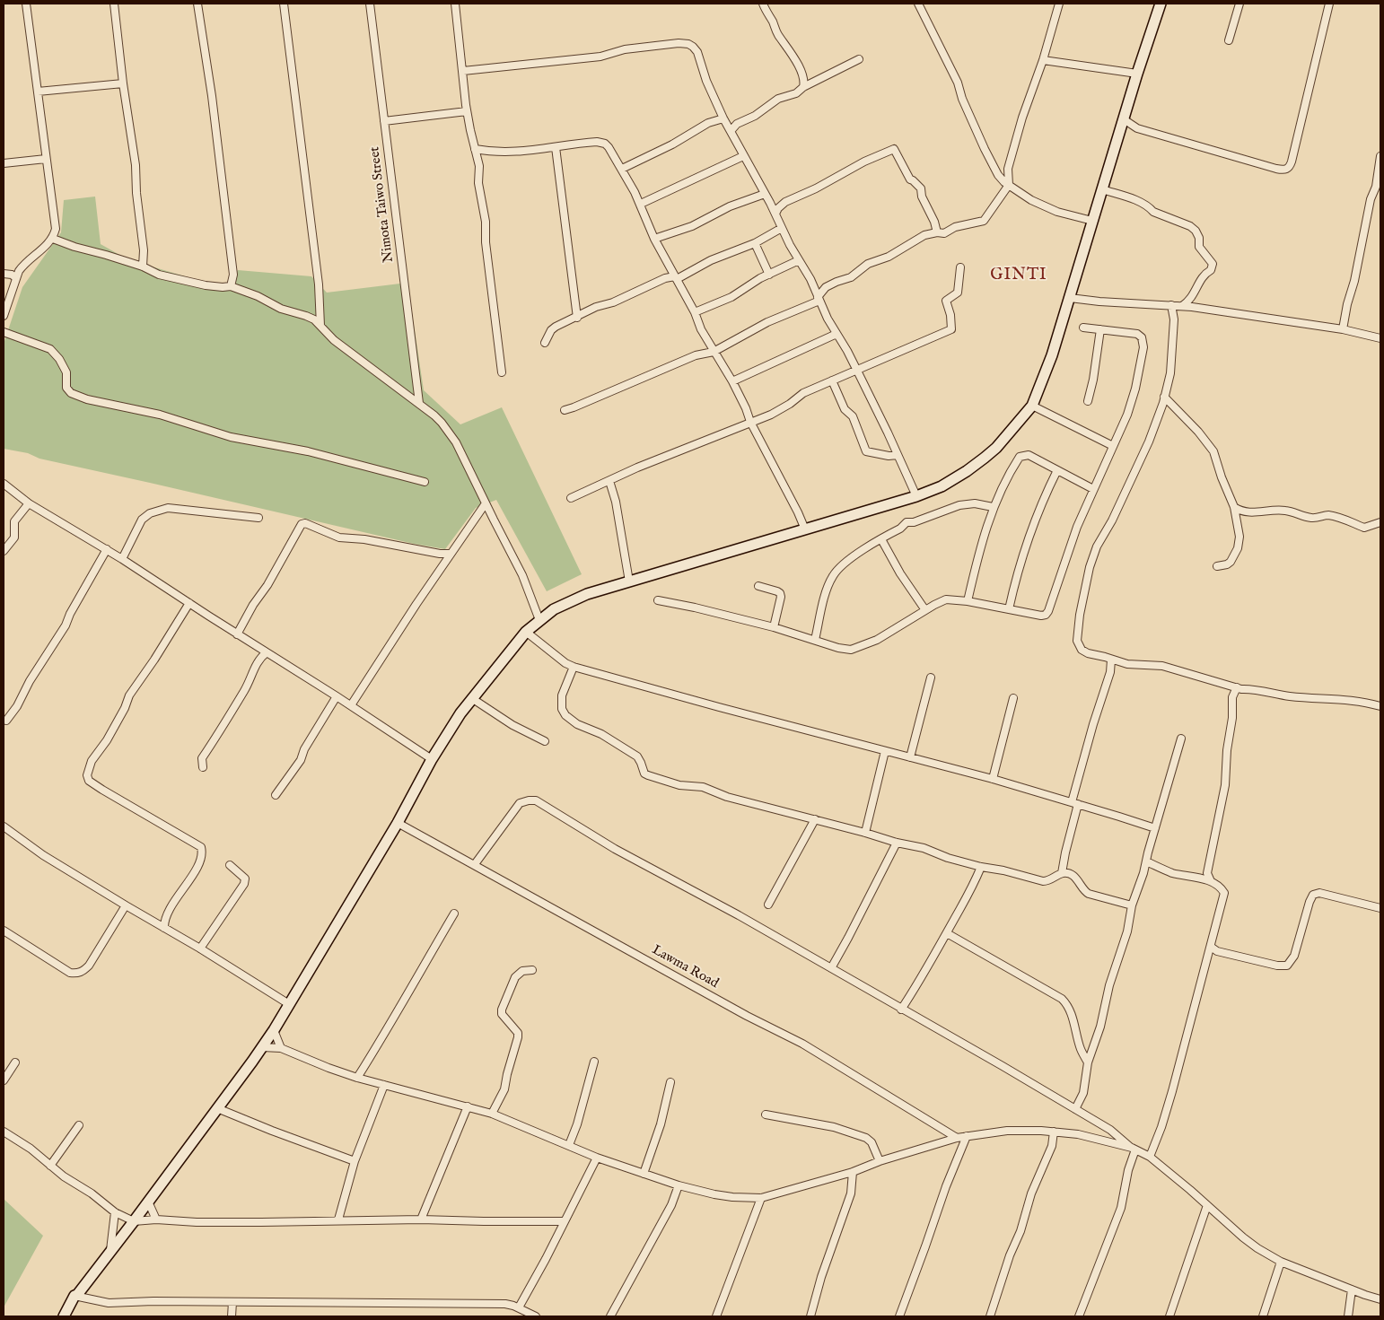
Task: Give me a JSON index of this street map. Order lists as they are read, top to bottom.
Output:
{
  "streets": {
    "street": ["Nimota Taiwo Street", "Lawma Road"]
  },
  "districts": ["GINTI"]
}
